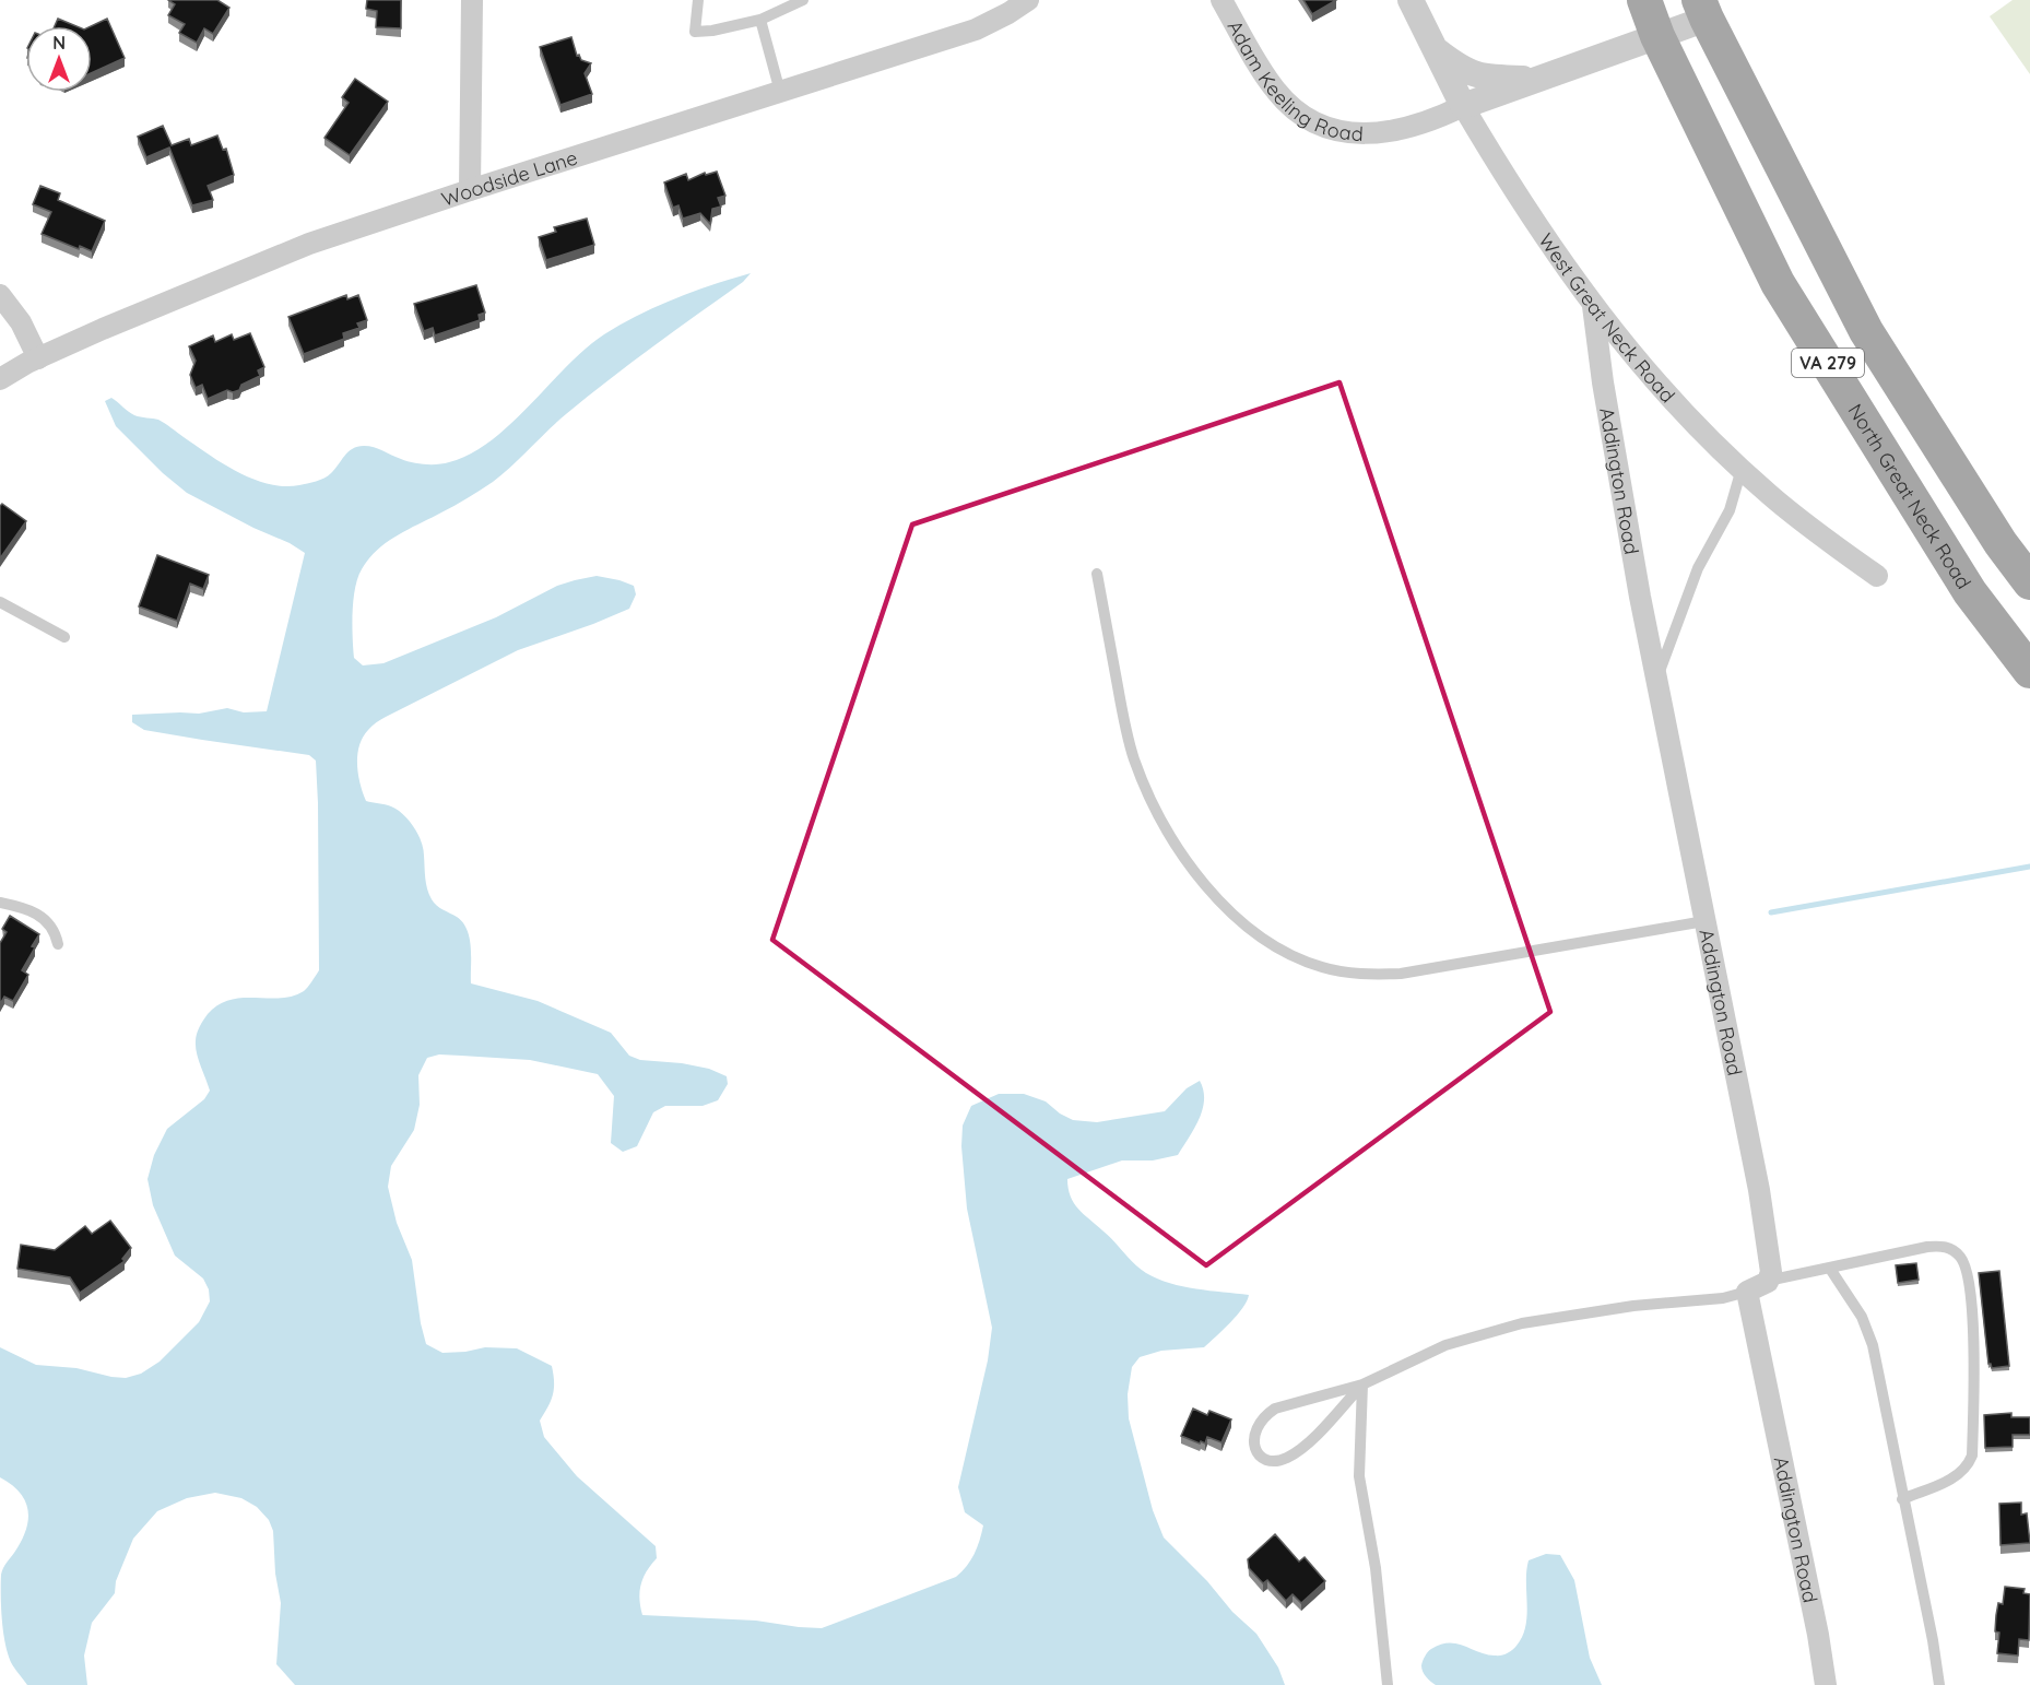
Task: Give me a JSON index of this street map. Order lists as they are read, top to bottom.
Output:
{
  "streets": {
    "main road": ["VA 279", "North Great Neck Road"],
    "street": [
      "Adam Keeling Road",
      "Woodside Lane",
      "West Great Neck Road",
      "Addington Road"
    ]
  },
  "crossings": [
    ["Adam Keeling Road", "West Great Neck Road"],
    ["West Great Neck Road", "Addington Road"]
  ],
  "north": "top"
}
